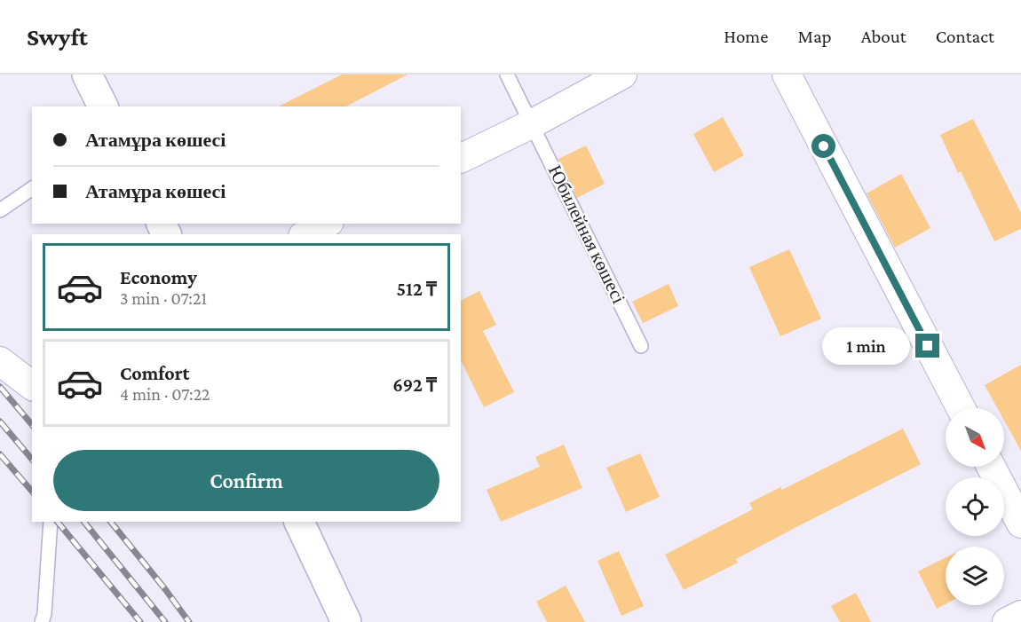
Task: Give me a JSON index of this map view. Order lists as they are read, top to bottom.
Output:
{
  "streets": {
    "lane": ["Юбилейная көшесі"]
  },
  "north": "bottom right",
  "page": {
    "header": "Swyft",
    "nav": [
      "Home",
      "Map",
      "About",
      "Contact"
    ],
    "banner": ["Атамұра көшесі", "Атамұра көшесі"],
    "list": [
      {
        "name": "Economy",
        "note": "3 min · 07:21",
        "value": "512 ₸"
      },
      {
        "name": "Comfort",
        "note": "4 min · 07:22",
        "value": "692 ₸"
      }
    ],
    "bubble": "1 min",
    "buttons": "Confirm"
  }
}
